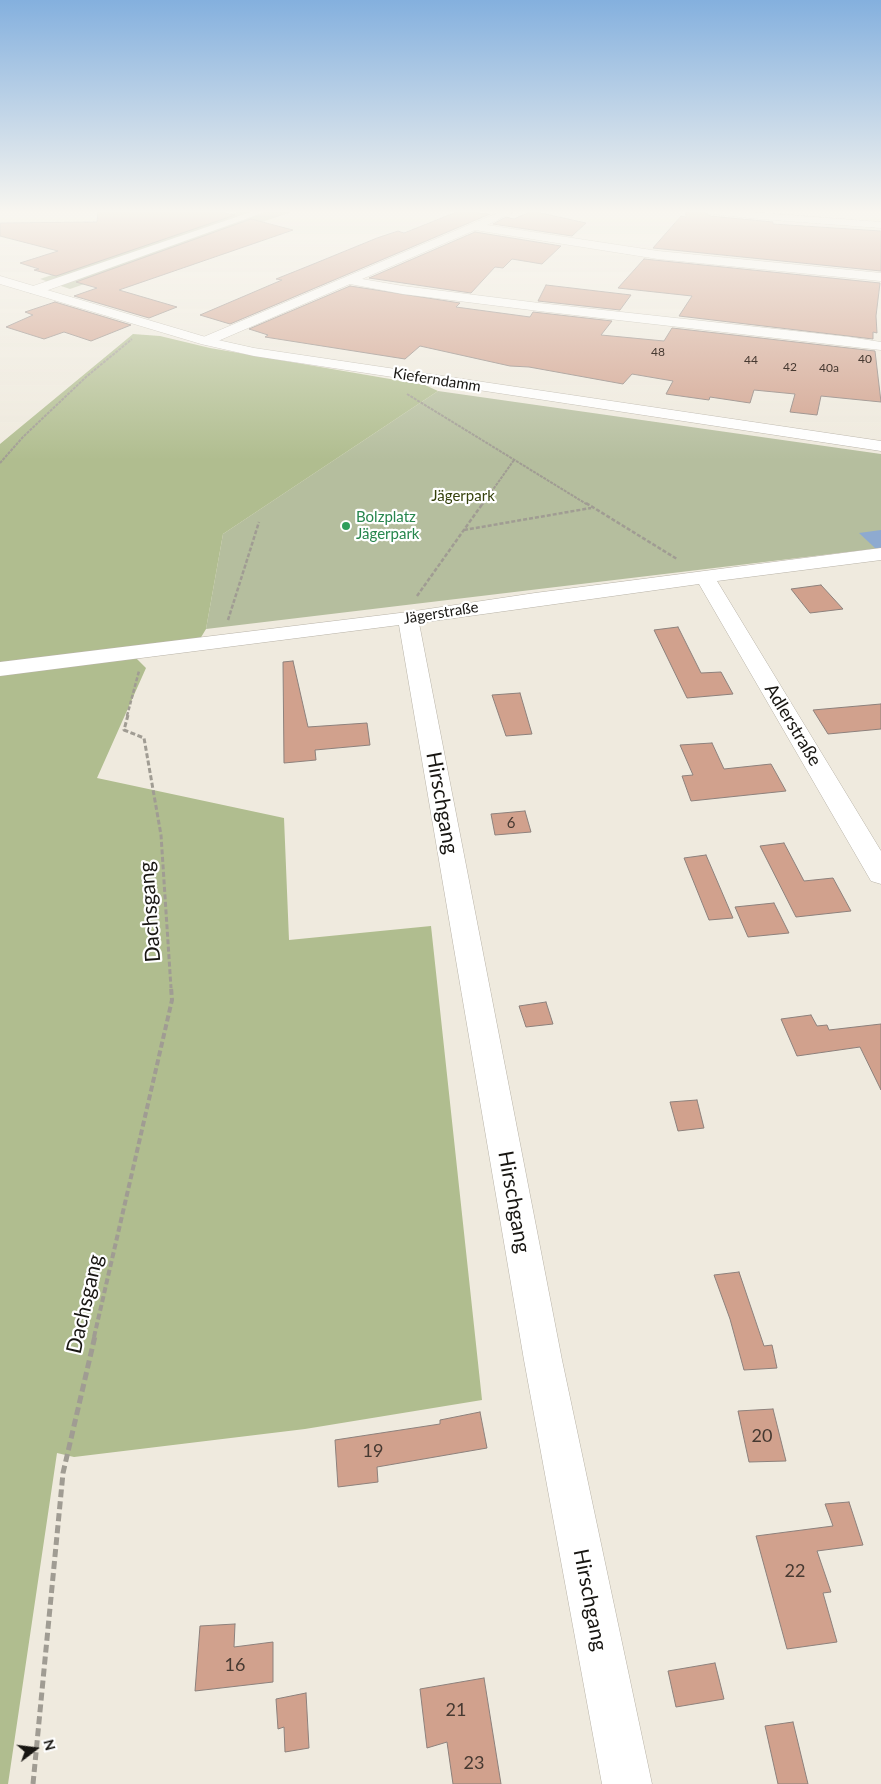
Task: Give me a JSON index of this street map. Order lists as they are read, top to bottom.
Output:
{
  "streets": {
    "street": [
      "Kieferndamm",
      "Jägerstraße",
      "Adlerstraße",
      "Hirschgang"
    ],
    "path": ["Dachsgang"]
  },
  "crossings": [
    ["Jägerstraße", "Adlerstraße"],
    ["Jägerstraße", "Hirschgang"],
    ["Jägerstraße", "Dachsgang"]
  ],
  "parks": ["Jägerpark"],
  "places": ["Bolzplatz Jägerpark"],
  "house_numbers": [
    "48",
    "40",
    "44",
    "42",
    "40a",
    "6",
    "20",
    "19",
    "22",
    "16",
    "21",
    "23"
  ],
  "north": "right"
}
